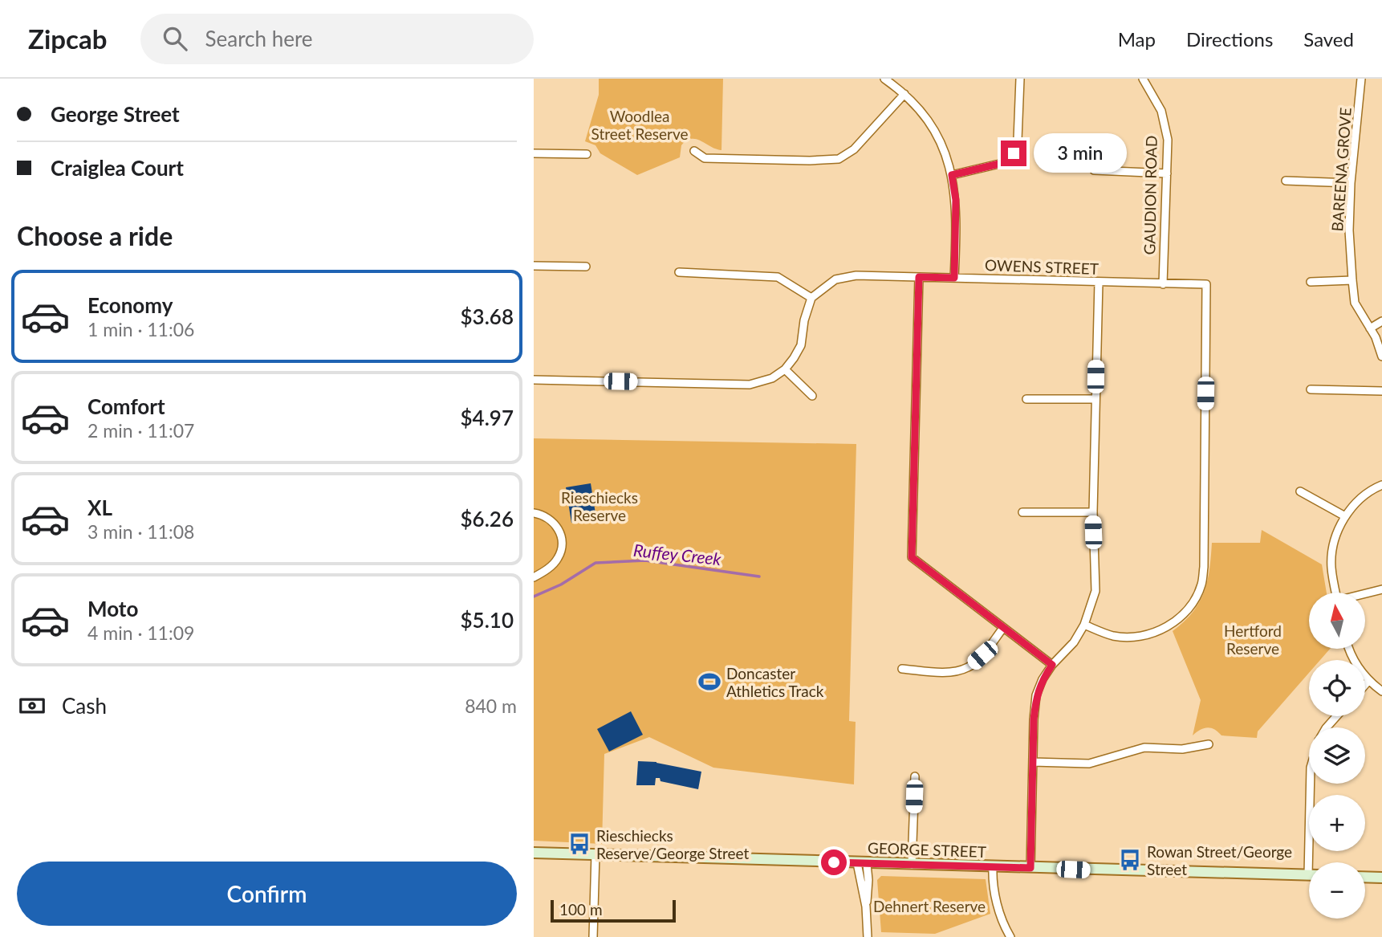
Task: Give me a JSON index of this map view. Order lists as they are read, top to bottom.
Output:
{
  "streets": {
    "main road": ["GEORGE STREET"],
    "street": ["BAREENA GROVE", "GAUDION ROAD", "OWENS STREET"]
  },
  "crossings": [
    ["GAUDION ROAD", "OWENS STREET"]
  ],
  "water": ["Ruffey Creek"],
  "parks": [
    "Woodlea Street Reserve",
    "Rieschiecks Reserve",
    "Hertford Reserve",
    "Dehnert Reserve"
  ],
  "places": {
    "sports": ["Doncaster Athletics Track"],
    "bus stop": ["Rieschiecks Reserve/George Street", "Rowan Street/George Street"]
  },
  "scale_bar": "100 m",
  "north": "top",
  "page": {
    "header": "Zipcab",
    "search": "Search here",
    "nav": ["Map", "Directions", "Saved"],
    "banner": ["George Street", "Craiglea Court"],
    "bubble": "3 min",
    "heading": "Choose a ride",
    "list": [
      {
        "name": "Economy",
        "note": "1 min · 11:06",
        "value": "$3.68"
      },
      {
        "name": "Comfort",
        "note": "2 min · 11:07",
        "value": "$4.97"
      },
      {
        "name": "XL",
        "note": "3 min · 11:08",
        "value": "$6.26"
      },
      {
        "name": "Moto",
        "note": "4 min · 11:09",
        "value": "$5.10"
      }
    ],
    "map_buttons": ["+", "−"],
    "pay": ["Cash", "840 m"],
    "buttons": "Confirm",
    "scale": "100 m"
  }
}
